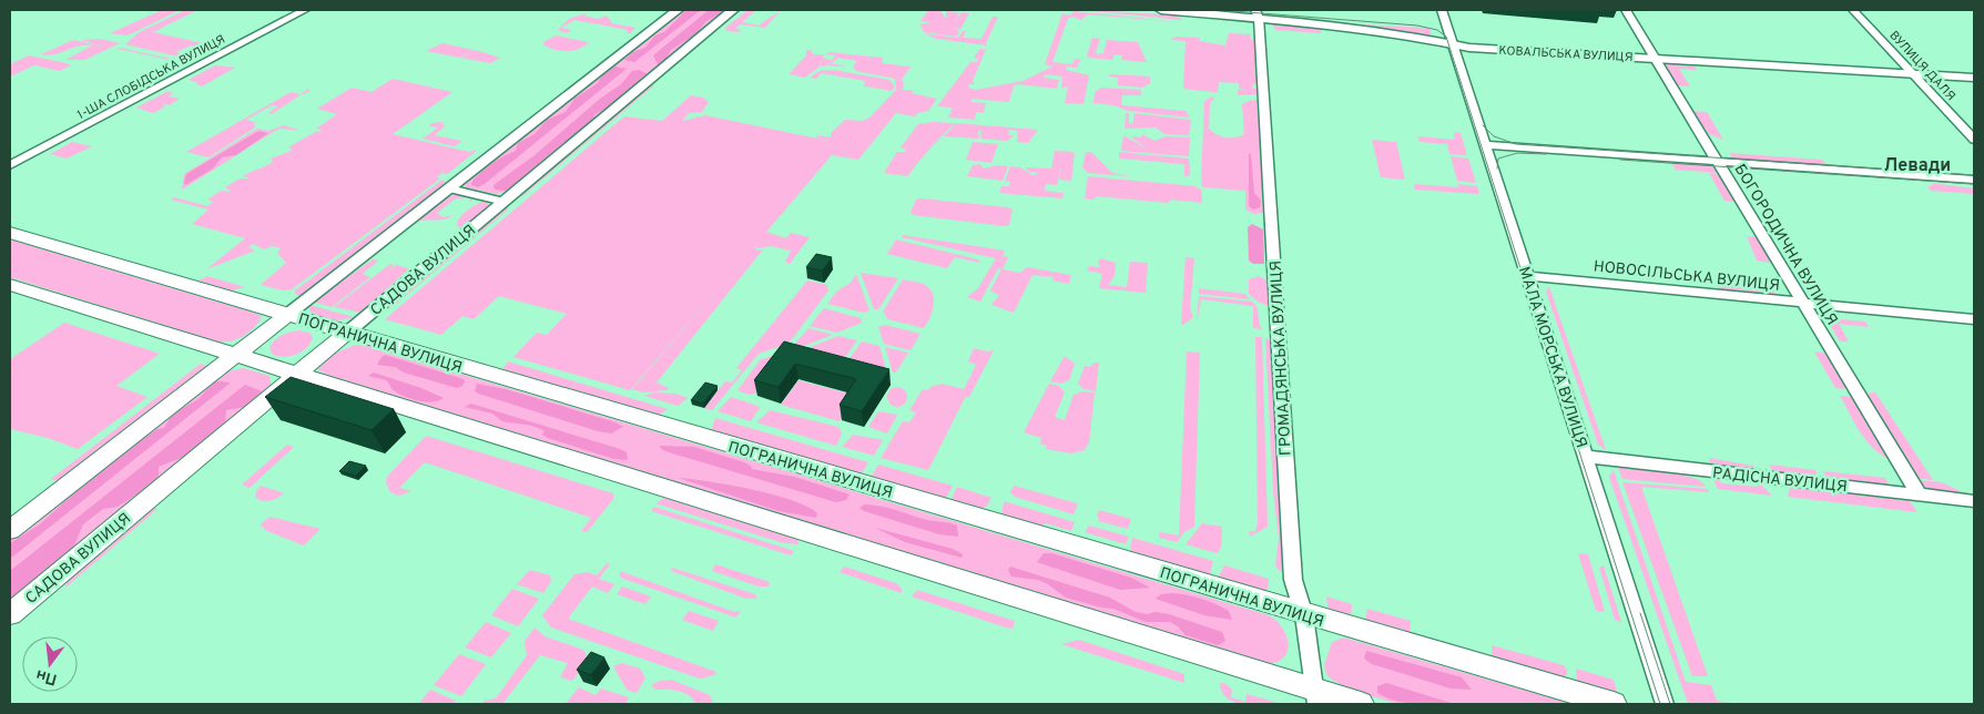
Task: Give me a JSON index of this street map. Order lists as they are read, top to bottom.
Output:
{
  "streets": {
    "main road": ["САДОВА ВУЛИЦЯ", "ПОГРАНИЧНА ВУЛИЦЯ"],
    "street": [
      "КОВАЛЬСЬКА ВУЛИЦЯ",
      "ВУЛИЦЯ ДАЛЯ",
      "1-ША СЛОБІДСЬКА ВУЛИЦЯ",
      "БОГОРОДИЧНА ВУЛИЦЯ",
      "НОВОСІЛЬСЬКА ВУЛИЦЯ",
      "МАЛА МОРСЬКА ВУЛИЦЯ",
      "ГРОМАДЯНСЬКА ВУЛИЦЯ",
      "РАДІСНА ВУЛИЦЯ"
    ]
  },
  "crossings": [
    ["КОВАЛЬСЬКА ВУЛИЦЯ", "ВУЛИЦЯ ДАЛЯ"],
    ["КОВАЛЬСЬКА ВУЛИЦЯ", "БОГОРОДИЧНА ВУЛИЦЯ"],
    ["КОВАЛЬСЬКА ВУЛИЦЯ", "МАЛА МОРСЬКА ВУЛИЦЯ"],
    ["КОВАЛЬСЬКА ВУЛИЦЯ", "ГРОМАДЯНСЬКА ВУЛИЦЯ"],
    ["БОГОРОДИЧНА ВУЛИЦЯ", "НОВОСІЛЬСЬКА ВУЛИЦЯ"],
    ["БОГОРОДИЧНА ВУЛИЦЯ", "РАДІСНА ВУЛИЦЯ"],
    ["САДОВА ВУЛИЦЯ", "ПОГРАНИЧНА ВУЛИЦЯ"],
    ["НОВОСІЛЬСЬКА ВУЛИЦЯ", "МАЛА МОРСЬКА ВУЛИЦЯ"],
    ["ПОГРАНИЧНА ВУЛИЦЯ", "ГРОМАДЯНСЬКА ВУЛИЦЯ"],
    ["МАЛА МОРСЬКА ВУЛИЦЯ", "РАДІСНА ВУЛИЦЯ"]
  ],
  "districts": ["Левади"],
  "north": "bottom"
}
